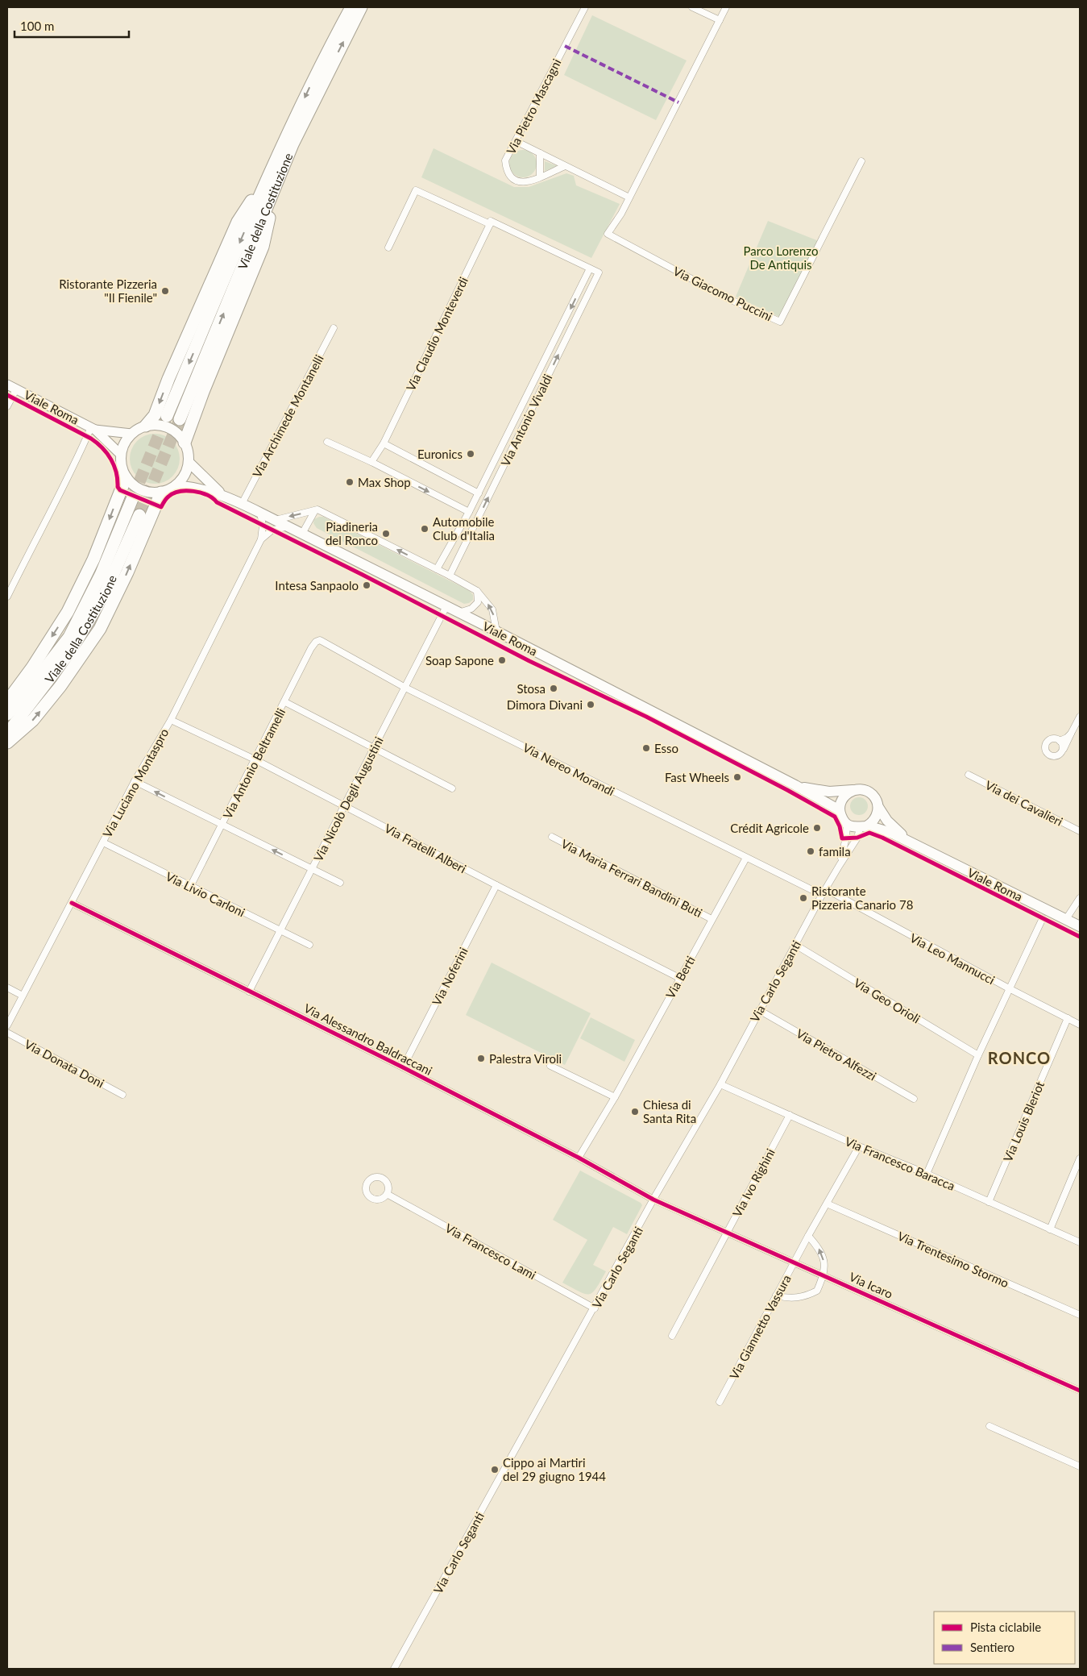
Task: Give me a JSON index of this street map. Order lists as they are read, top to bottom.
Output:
{
  "streets": {
    "highway": ["Viale della Costituzione"],
    "main road": ["Viale Roma"],
    "street": [
      "Via Pietro Mascagni",
      "Via Giacomo Puccini",
      "Via Claudio Monteverdi",
      "Via Archimede Montanelli",
      "Via Antonio Vivaldi",
      "Via Antonio Beltramelli",
      "Via Nereo Morandi",
      "Via Luciano Montaspro",
      "Via Nicolò Degli Augustini",
      "Via dei Cavalieri",
      "Via Fratelli Alberi",
      "Via Maria Ferrari Bandini Buti",
      "Via Livio Carloni",
      "Via Leo Mannucci",
      "Via Noferini",
      "Via Berti",
      "Via Carlo Seganti",
      "Via Geo Orioli",
      "Via Alessandro Baldraccani",
      "Via Pietro Alfezzi",
      "Via Donata Doni",
      "Via Louis Bleriot",
      "Via Francesco Baracca",
      "Via Ivo Righini",
      "Via Francesco Lami",
      "Via Trentesimo Stormo",
      "Via Icaro",
      "Via Giannetto Vassura"
    ]
  },
  "crossings": [
    ["Viale Roma", "Via Archimede Montanelli"],
    ["Viale Roma", "Via Luciano Montaspro"],
    ["Viale Roma", "Via Nicolò Degli Augustini"],
    ["Viale Roma", "Via Carlo Seganti"],
    ["Via Antonio Beltramelli", "Via Nereo Morandi"],
    ["Via Antonio Beltramelli", "Via Fratelli Alberi"],
    ["Via Antonio Beltramelli", "Via Livio Carloni"],
    ["Via Nereo Morandi", "Via Nicolò Degli Augustini"],
    ["Via Nereo Morandi", "Via Leo Mannucci"],
    ["Via Nereo Morandi", "Via Berti"],
    ["Via Nereo Morandi", "Via Carlo Seganti"],
    ["Via Luciano Montaspro", "Via Fratelli Alberi"],
    ["Via Luciano Montaspro", "Via Livio Carloni"],
    ["Via Luciano Montaspro", "Via Alessandro Baldraccani"],
    ["Via Nicolò Degli Augustini", "Via Fratelli Alberi"],
    ["Via Nicolò Degli Augustini", "Via Livio Carloni"],
    ["Via Nicolò Degli Augustini", "Via Alessandro Baldraccani"],
    ["Via Fratelli Alberi", "Via Noferini"],
    ["Via Fratelli Alberi", "Via Berti"],
    ["Via Maria Ferrari Bandini Buti", "Via Berti"],
    ["Via Leo Mannucci", "Via Carlo Seganti"],
    ["Via Leo Mannucci", "Via Louis Bleriot"],
    ["Via Noferini", "Via Alessandro Baldraccani"],
    ["Via Berti", "Via Alessandro Baldraccani"],
    ["Via Carlo Seganti", "Via Geo Orioli"],
    ["Via Carlo Seganti", "Via Alessandro Baldraccani"],
    ["Via Carlo Seganti", "Via Pietro Alfezzi"],
    ["Via Carlo Seganti", "Via Francesco Baracca"],
    ["Via Carlo Seganti", "Via Francesco Lami"],
    ["Via Carlo Seganti", "Via Icaro"],
    ["Via Alessandro Baldraccani", "Via Icaro"],
    ["Via Louis Bleriot", "Via Francesco Baracca"],
    ["Via Francesco Baracca", "Via Ivo Righini"],
    ["Via Francesco Baracca", "Via Giannetto Vassura"],
    ["Via Ivo Righini", "Via Icaro"],
    ["Via Trentesimo Stormo", "Via Giannetto Vassura"],
    ["Via Icaro", "Via Giannetto Vassura"]
  ],
  "districts": ["RONCO"],
  "parks": ["Parco Lorenzo De Antiquis"],
  "places": [
    "Ristorante Pizzeria \"Il Fienile\"",
    "Euronics",
    "Max Shop",
    "Automobile Club d'Italia",
    "Piadineria del Ronco",
    "Intesa Sanpaolo",
    "Soap Sapone",
    "Stosa",
    "Dimora Divani",
    "Esso",
    "Fast Wheels",
    "Crédit Agricole",
    "famila",
    "Ristorante Pizzeria Canario 78",
    "Palestra Viroli",
    "Chiesa di Santa Rita",
    "Cippo ai Martiri del 29 giugno 1944"
  ],
  "legend": ["Pista ciclabile", "Sentiero"],
  "scale_bar": "100 m"
}
